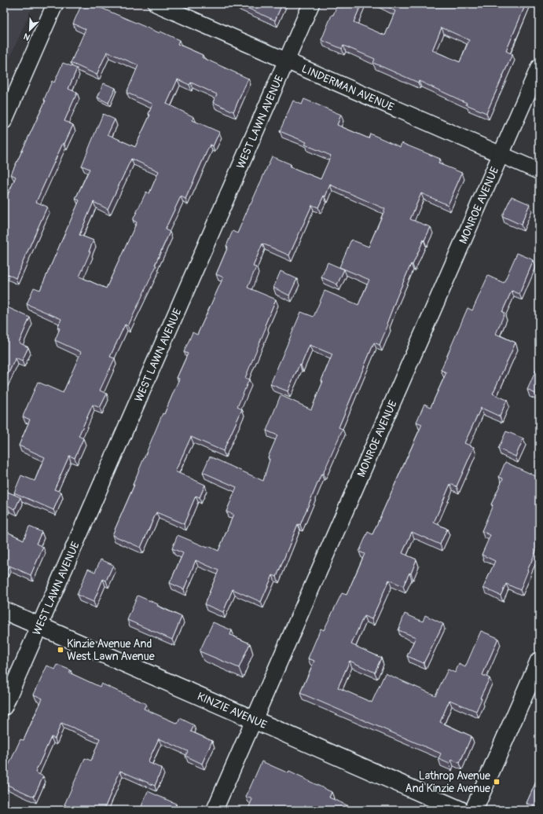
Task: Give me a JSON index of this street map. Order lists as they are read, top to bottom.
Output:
{
  "streets": {
    "street": [
      "LINDERMAN AVENUE",
      "WEST LAWN AVENUE",
      "MONROE AVENUE",
      "KINZIE AVENUE"
    ]
  },
  "crossings": [
    ["LINDERMAN AVENUE", "WEST LAWN AVENUE"],
    ["LINDERMAN AVENUE", "MONROE AVENUE"],
    ["WEST LAWN AVENUE", "KINZIE AVENUE"],
    ["MONROE AVENUE", "KINZIE AVENUE"]
  ],
  "places": {
    "transit": ["Kinzie Avenue And West Lawn Avenue", "Lathrop Avenue And Kinzie Avenue"]
  },
  "north": "bottom left"
}
